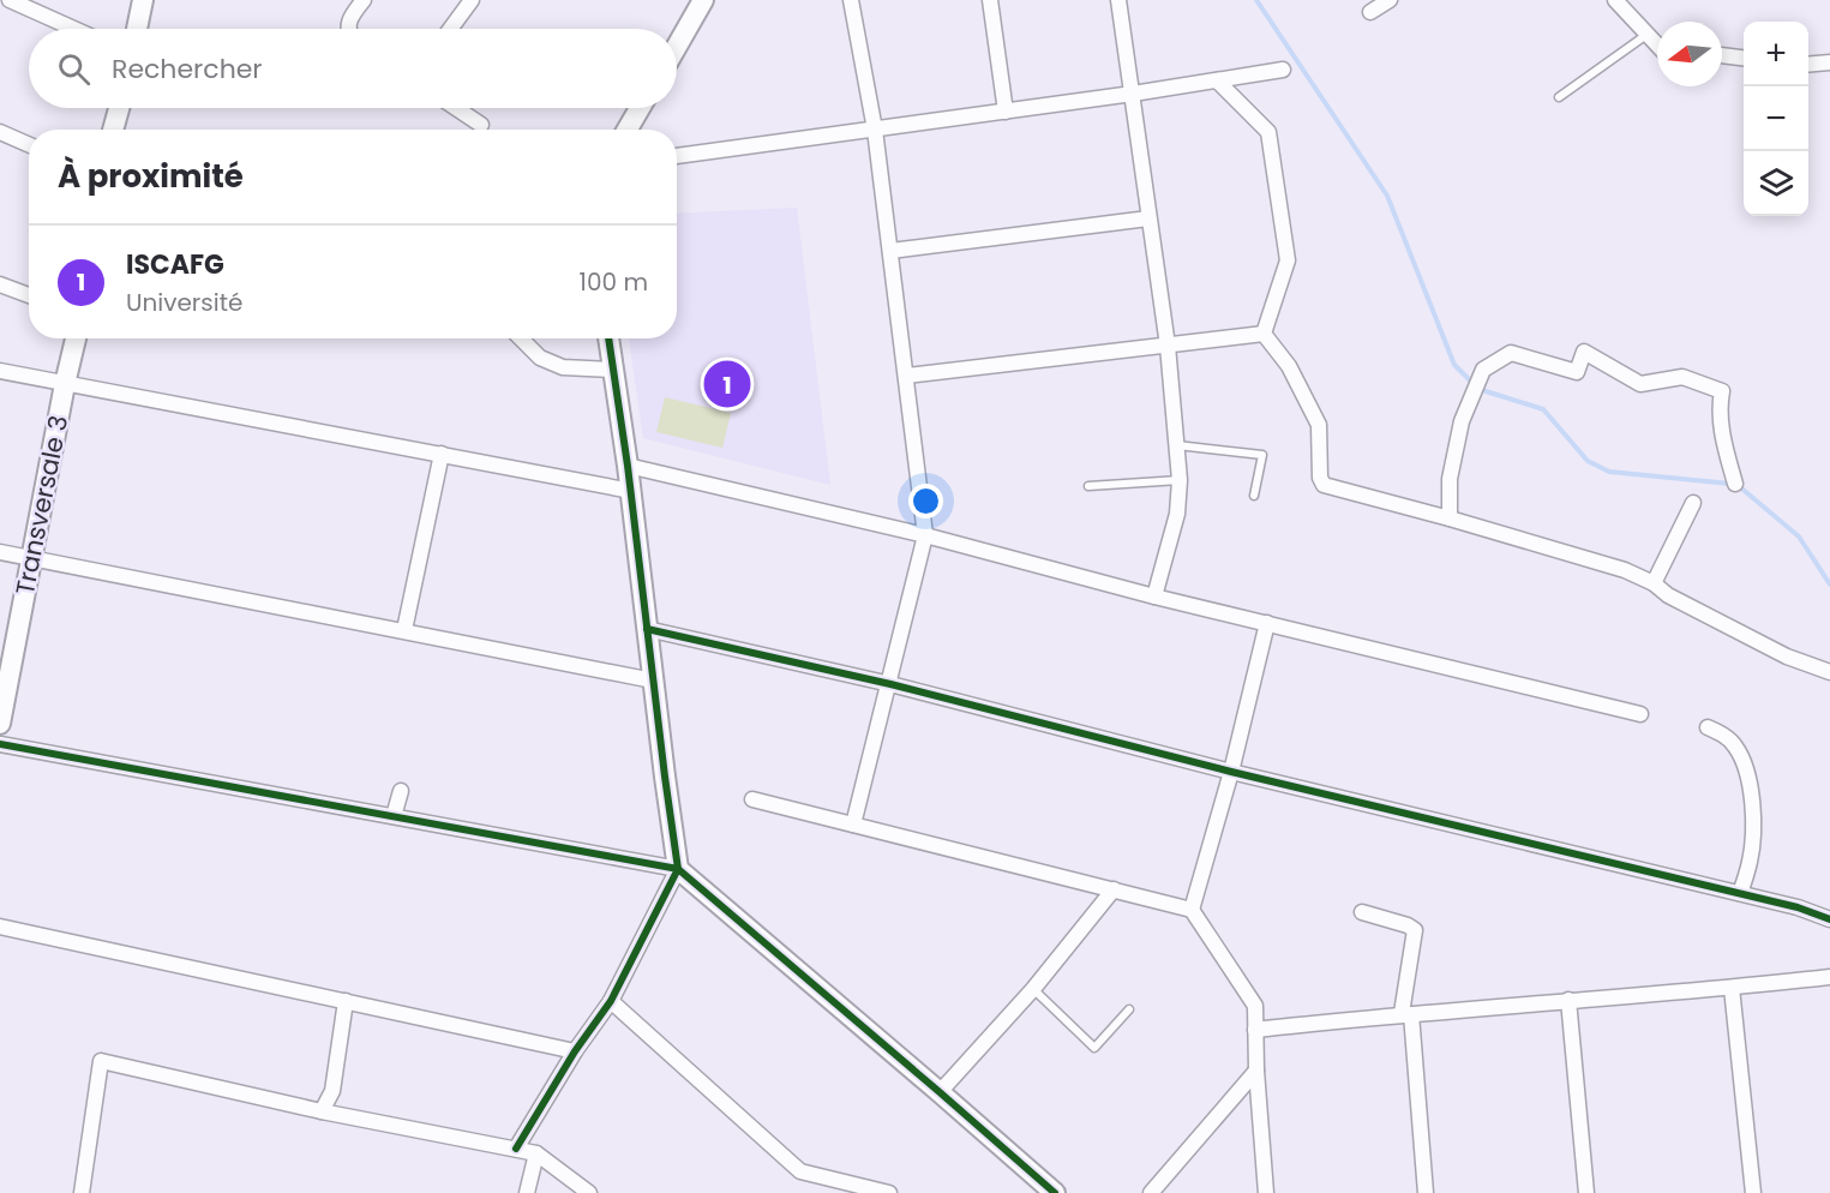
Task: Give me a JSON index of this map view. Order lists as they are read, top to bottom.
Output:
{
  "streets": {
    "street": ["Transversale 3"]
  },
  "north": "left",
  "page": {
    "map_buttons": ["+", "−"],
    "search": "Rechercher",
    "heading": "À proximité",
    "list": [
      {
        "mark": "1",
        "name": "ISCAFG",
        "note": "Université",
        "value": "100 m"
      }
    ],
    "pins": "1"
  }
}
